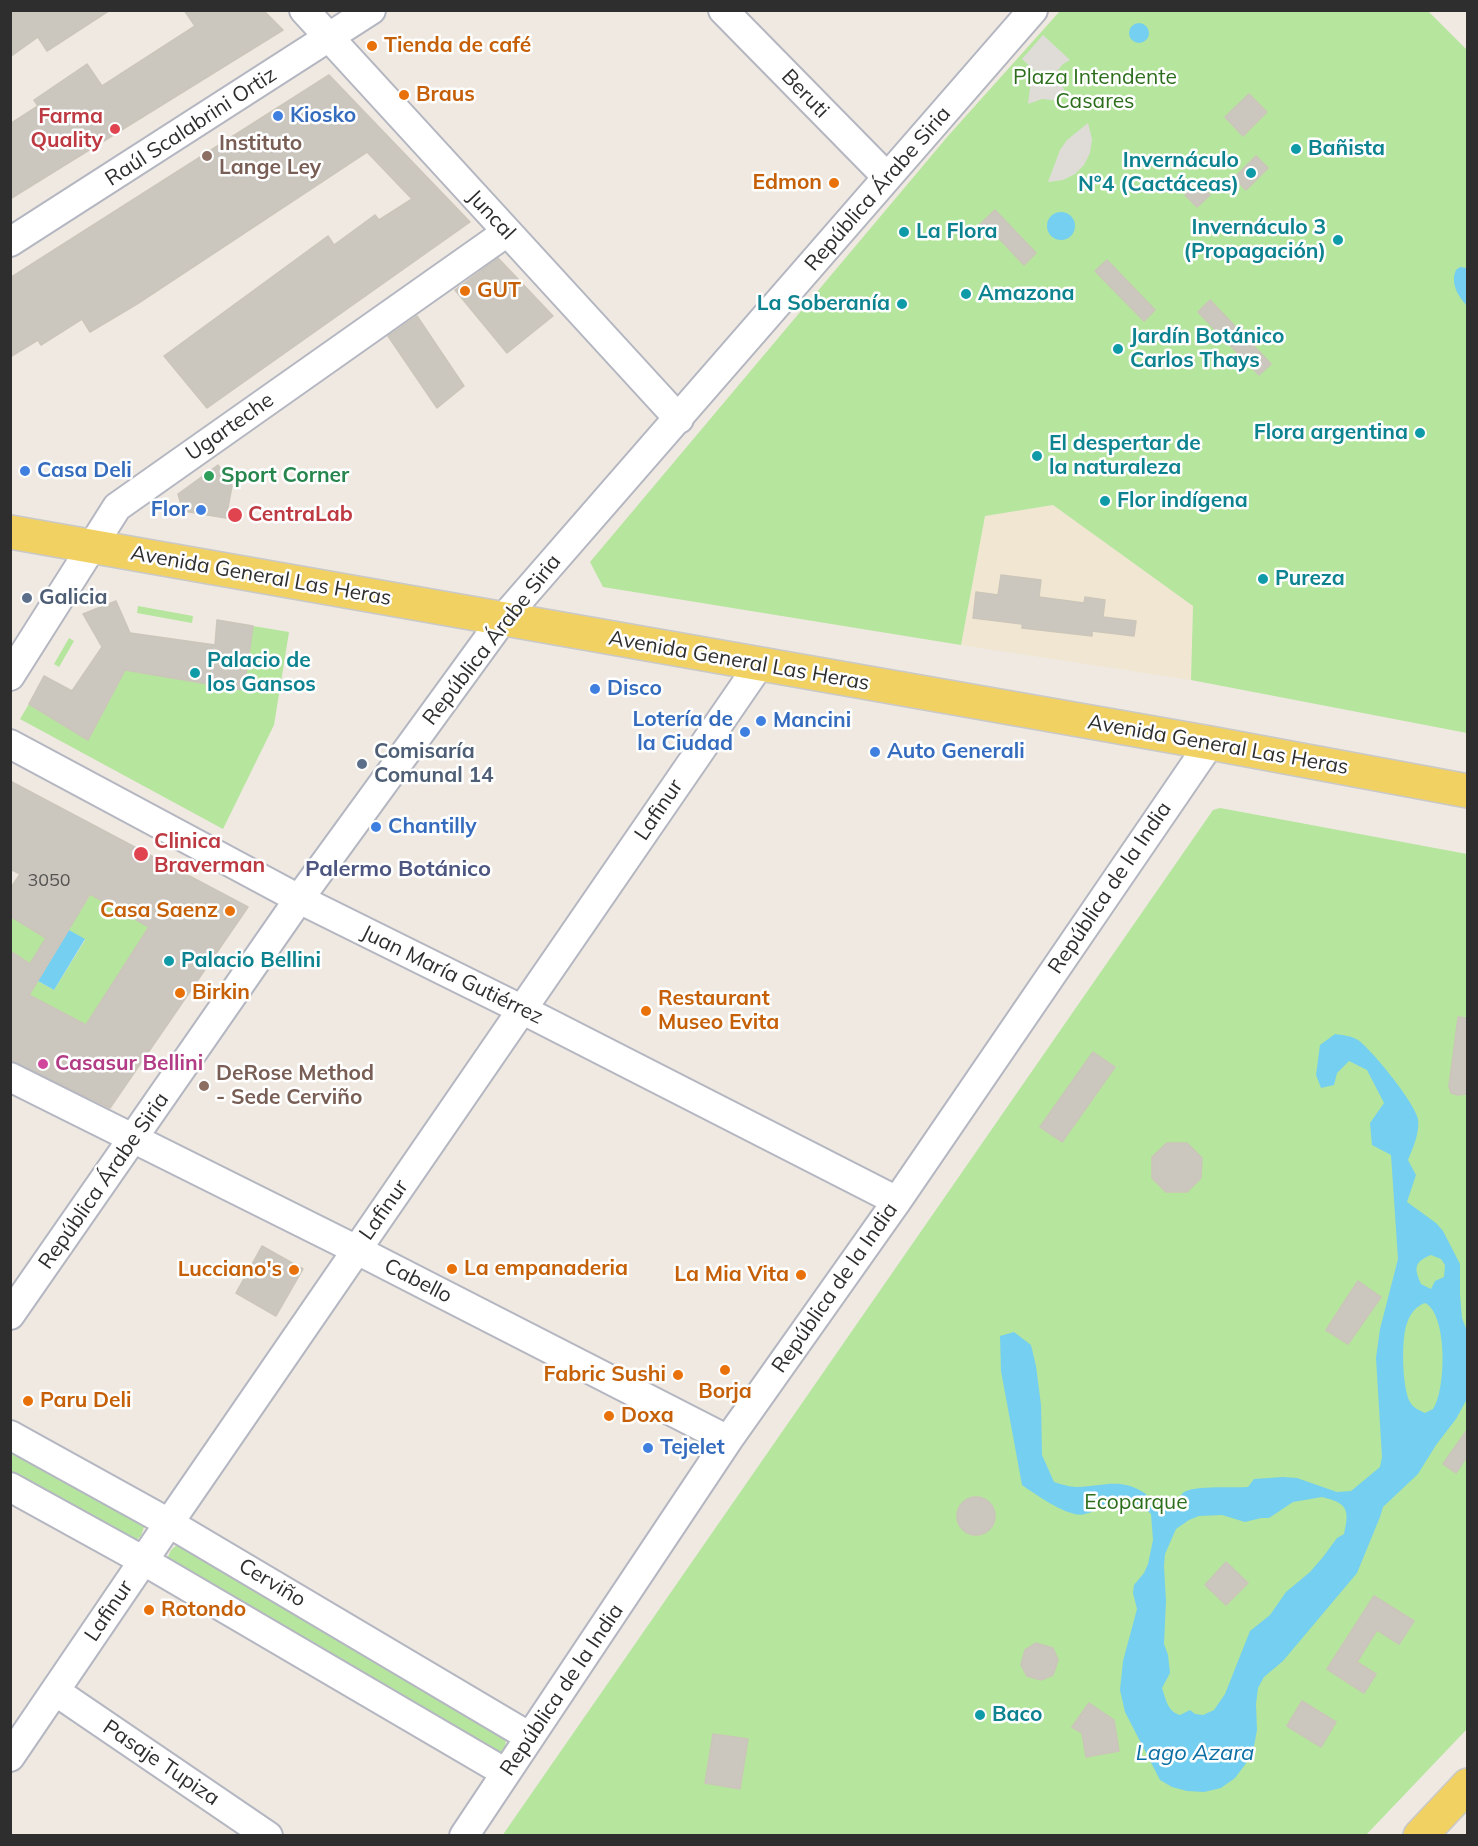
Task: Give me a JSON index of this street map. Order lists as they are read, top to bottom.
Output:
{
  "streets": {
    "main road": ["Avenida General Las Heras"],
    "street": [
      "Beruti",
      "Raúl Scalabrini Ortiz",
      "República Árabe Siria",
      "Juncal",
      "Ugarteche",
      "Lafinur",
      "República de la India",
      "Juan María Gutiérrez",
      "Cabello",
      "Cerviño",
      "Pasaje Tupiza"
    ]
  },
  "crossings": [
    ["Beruti", "República Árabe Siria"],
    ["Raúl Scalabrini Ortiz", "Juncal"],
    ["República Árabe Siria", "Juncal"],
    ["República Árabe Siria", "Avenida General Las Heras"],
    ["República Árabe Siria", "Juan María Gutiérrez"],
    ["República Árabe Siria", "Cabello"],
    ["Juncal", "Ugarteche"],
    ["Ugarteche", "Avenida General Las Heras"],
    ["Avenida General Las Heras", "Lafinur"],
    ["Avenida General Las Heras", "República de la India"],
    ["Lafinur", "Juan María Gutiérrez"],
    ["Lafinur", "Cabello"],
    ["Lafinur", "Cerviño"],
    ["Lafinur", "Pasaje Tupiza"],
    ["República de la India", "Juan María Gutiérrez"],
    ["República de la India", "Cabello"],
    ["República de la India", "Cerviño"]
  ],
  "districts": ["Palermo Botánico"],
  "water": ["Lago Azara"],
  "parks": ["Plaza Intendente Casares", "Ecoparque"],
  "places": [
    "Tienda de café",
    "Braus",
    "Kiosko",
    "Farma Quality",
    "Bañista",
    "Instituto Lange Ley",
    "Invernáculo N°4 (Cactáceas)",
    "Edmon",
    "La Flora",
    "Invernáculo 3 (Propagación)",
    "GUT",
    "Amazona",
    "La Soberanía",
    "Jardín Botánico Carlos Thays",
    "Flora argentina",
    "El despertar de la naturaleza",
    "Casa Deli",
    "Sport Corner",
    "Flor indígena",
    "Flor",
    "CentraLab",
    "Pureza",
    "Galicia",
    "Palacio de los Gansos",
    "Disco",
    "Mancini",
    "Lotería de la Ciudad",
    "Auto Generali",
    "Comisaría Comunal 14",
    "Chantilly",
    "Clinica Braverman",
    "Casa Saenz",
    "Palacio Bellini",
    "Birkin",
    "Restaurant Museo Evita",
    "Casasur Bellini",
    "DeRose Method - Sede Cerviño",
    "La empanaderia",
    "Lucciano's",
    "La Mia Vita",
    "Borja",
    "Fabric Sushi",
    "Paru Deli",
    "Doxa",
    "Tejelet",
    "Rotondo",
    "Baco"
  ],
  "house_numbers": ["3050"]
}
